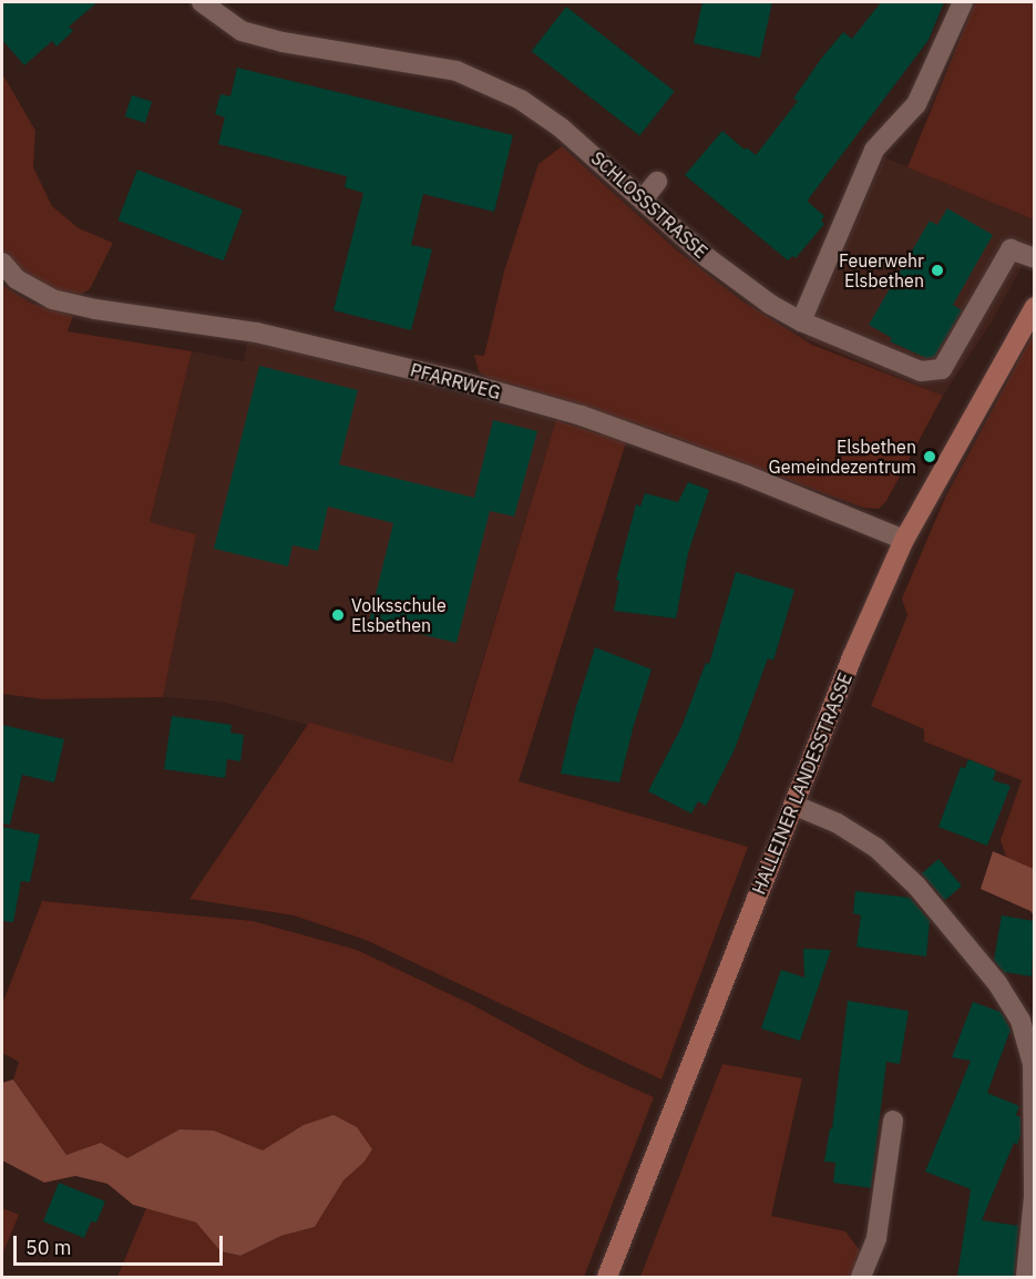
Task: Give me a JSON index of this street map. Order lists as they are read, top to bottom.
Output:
{
  "streets": {
    "main road": ["HALLEINER LANDESSTRASSE"],
    "street": ["SCHLOSSSTRASSE", "PFARRWEG"]
  },
  "crossings": [
    ["PFARRWEG", "HALLEINER LANDESSTRASSE"]
  ],
  "places": ["Feuerwehr Elsbethen", "Elsbethen Gemeindezentrum", "Volksschule Elsbethen"],
  "scale_bar": "50 m"
}
